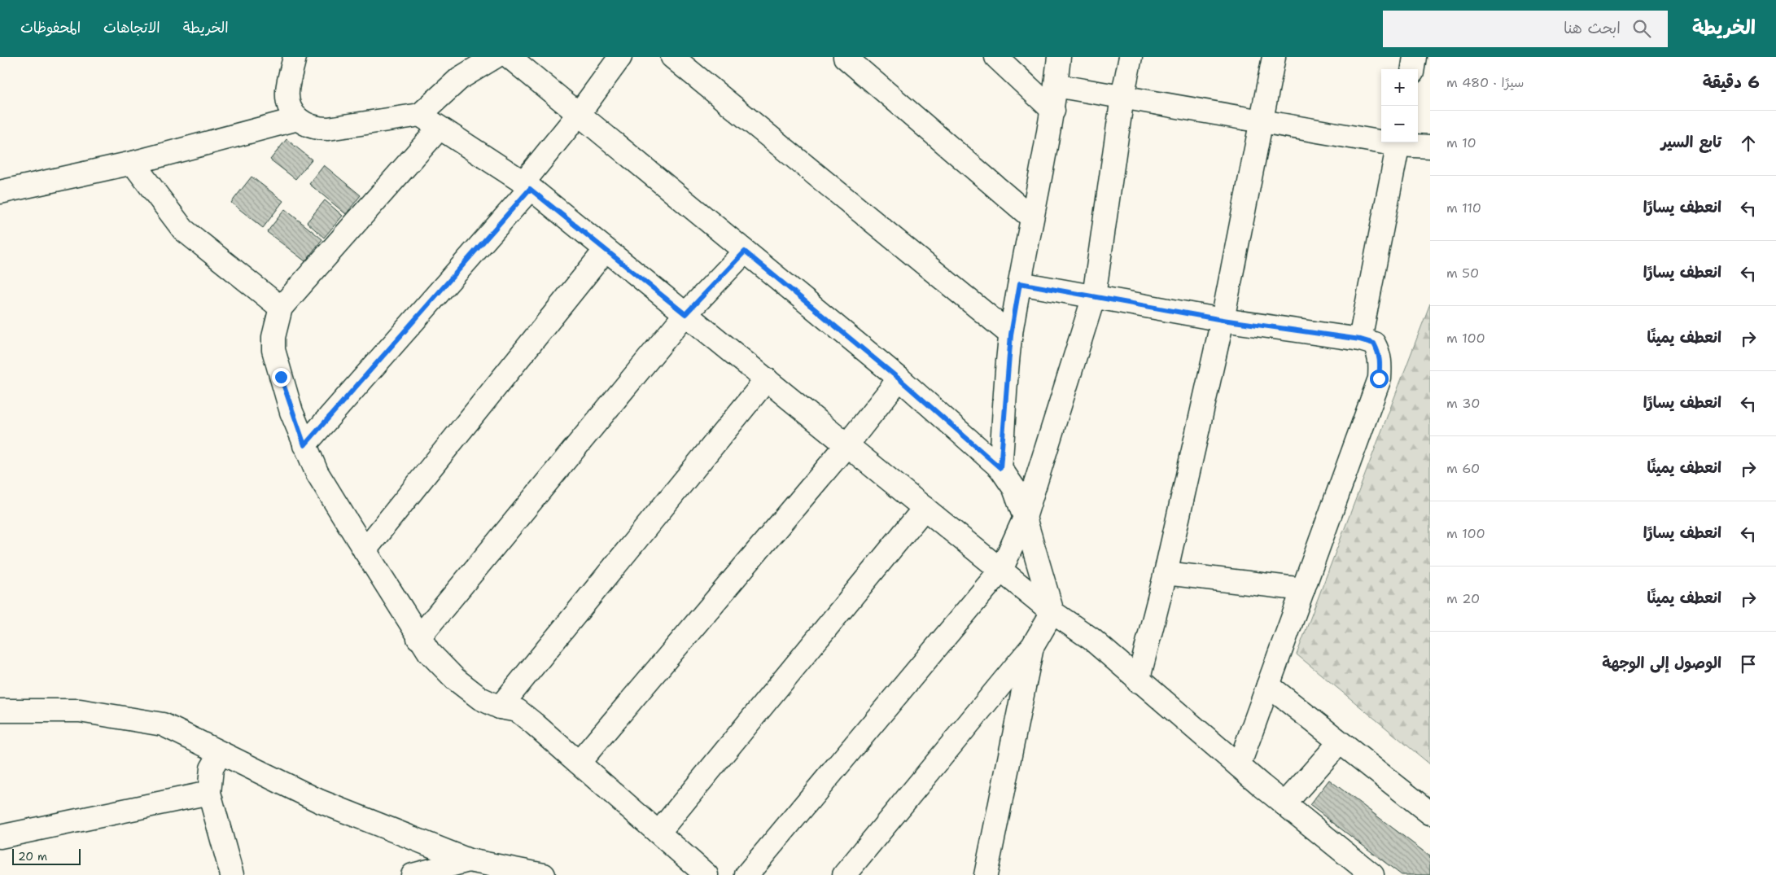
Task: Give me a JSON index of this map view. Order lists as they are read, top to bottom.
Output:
{
  "scale_bar": "20 m",
  "page": {
    "header": "الخريطة",
    "search": "ابحث هنا",
    "nav": ["الخريطة", "الاتجاهات", "المحفوظات"],
    "heading": ["6 دقيقة", "سيرًا · 480 m"],
    "map_buttons": ["+", "−"],
    "list": [
      ["تابع السير", "10 m"],
      ["انعطف يسارًا", "110 m"],
      ["انعطف يسارًا", "50 m"],
      ["انعطف يمينًا", "100 m"],
      ["انعطف يسارًا", "30 m"],
      ["انعطف يمينًا", "60 m"],
      ["انعطف يسارًا", "100 m"],
      ["انعطف يمينًا", "20 m"],
      "الوصول إلى الوجهة"
    ],
    "scale": "20 m"
  }
}
